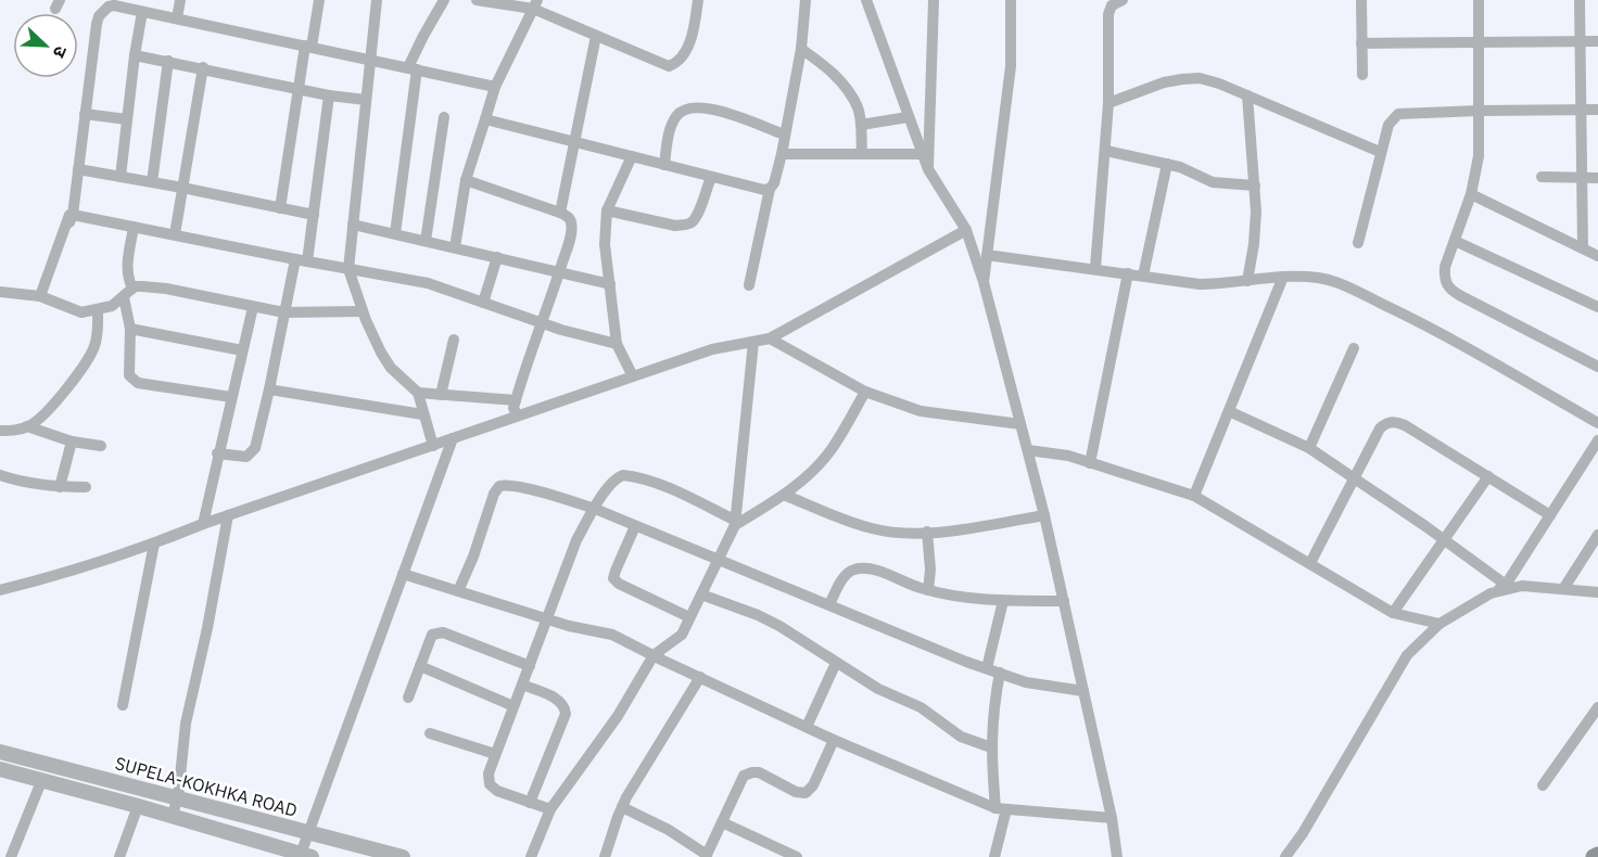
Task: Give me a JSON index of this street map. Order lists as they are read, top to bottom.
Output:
{
  "streets": {
    "street": ["SUPELA-KOKHKA ROAD"]
  },
  "north": "bottom right"
}
